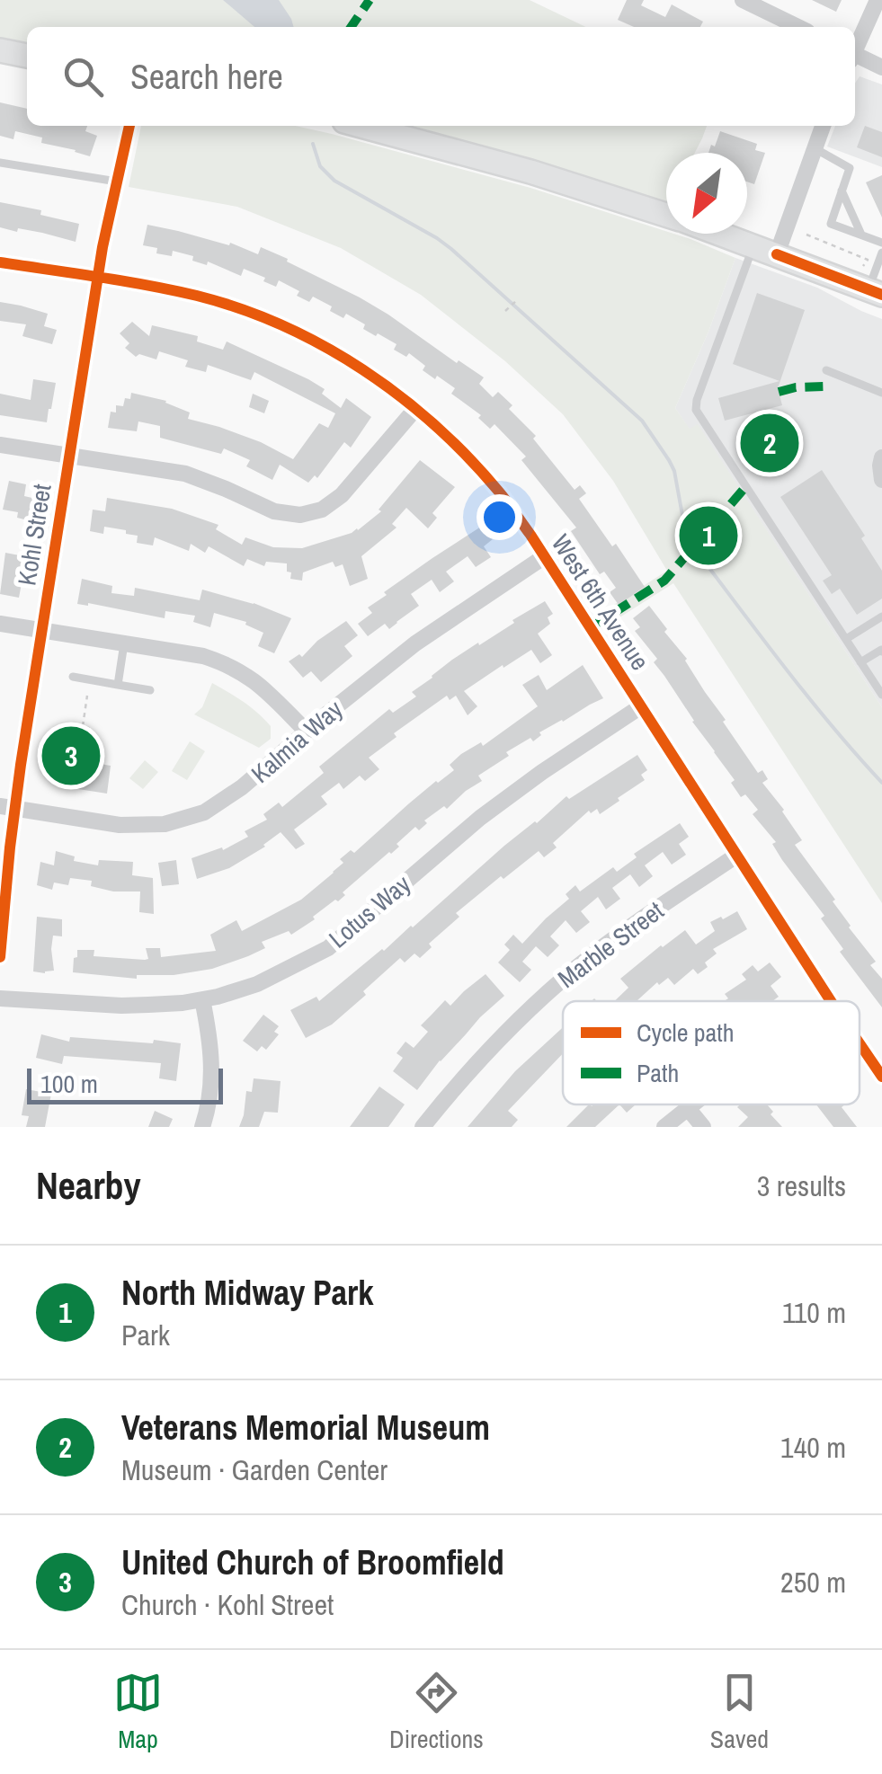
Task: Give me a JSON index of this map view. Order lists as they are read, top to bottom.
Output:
{
  "streets": {
    "street": [
      "Kohl Street",
      "West 6th Avenue",
      "Kalmia Way",
      "Lotus Way",
      "Marble Street"
    ]
  },
  "crossings": [
    ["Kohl Street", "West 6th Avenue"],
    ["Kohl Street", "Kalmia Way"],
    ["West 6th Avenue", "Kalmia Way"],
    ["West 6th Avenue", "Lotus Way"],
    ["West 6th Avenue", "Marble Street"]
  ],
  "legend": ["Cycle path", "Path"],
  "scale_bar": "100 m",
  "north": "bottom left",
  "page": {
    "search": "Search here",
    "pins": ["2", "1", "3"],
    "scale": "100 m",
    "heading": ["Nearby", "3 results"],
    "list": [
      {
        "mark": "1",
        "name": "North Midway Park",
        "note": "Park",
        "value": "110 m"
      },
      {
        "mark": "2",
        "name": "Veterans Memorial Museum",
        "note": "Museum · Garden Center",
        "value": "140 m"
      },
      {
        "mark": "3",
        "name": "United Church of Broomfield",
        "note": "Church · Kohl Street",
        "value": "250 m"
      }
    ],
    "nav": ["Map", "Directions", "Saved"]
  }
}
